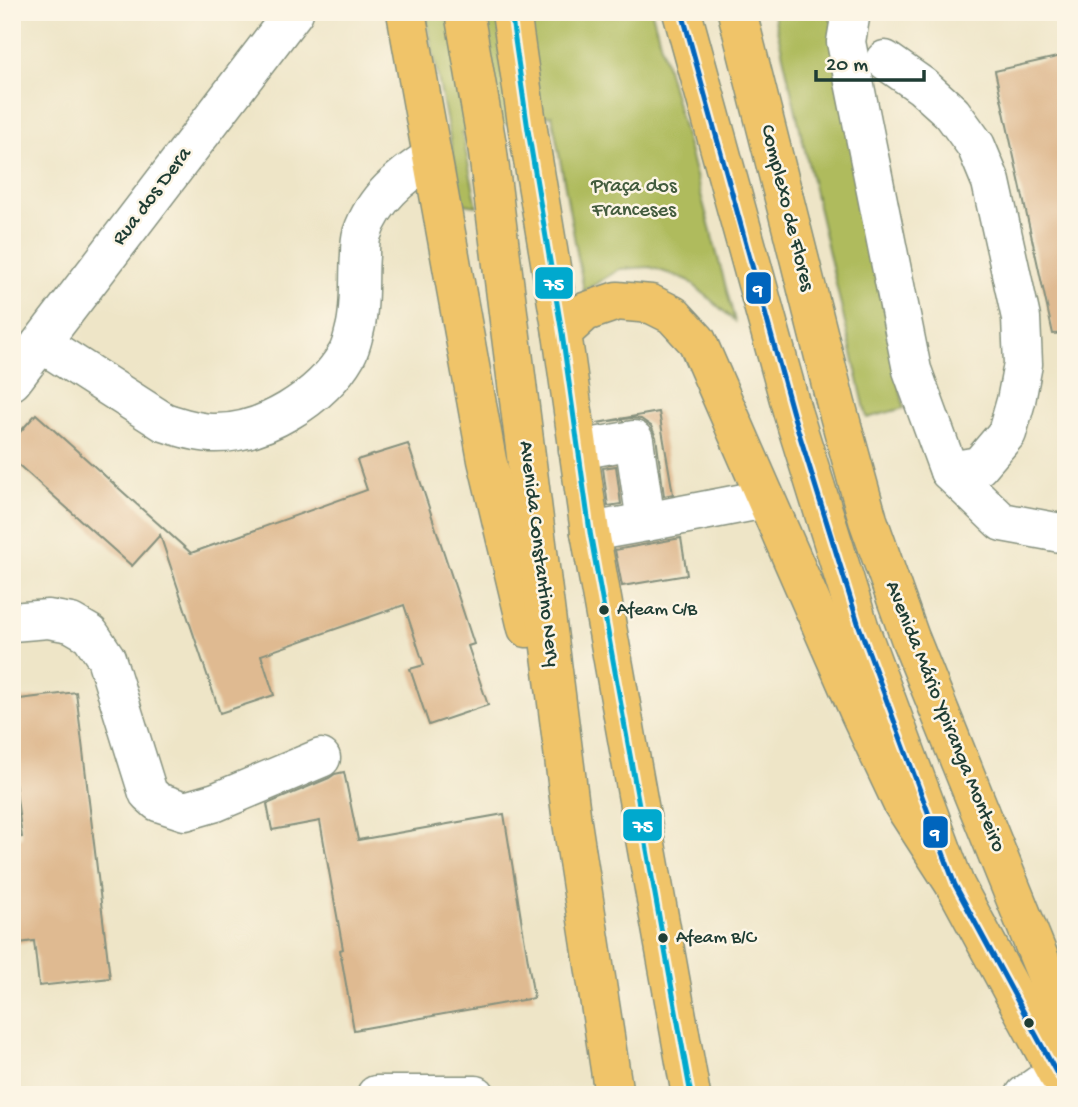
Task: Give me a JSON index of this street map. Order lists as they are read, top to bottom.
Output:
{
  "streets": {
    "main road": ["Complexo de Flores", "Avenida Constantino Nery", "Avenida Mário Ypiranga Monteiro"],
    "street": ["Rua dos Dera"]
  },
  "crossings": [
    ["Complexo de Flores", "Avenida Mário Ypiranga Monteiro"]
  ],
  "parks": ["Praça dos Franceses"],
  "places": ["Afeam C/B", "Afeam B/C"],
  "lines": ["transit line 75", "transit line 9"],
  "scale_bar": "20 m"
}
